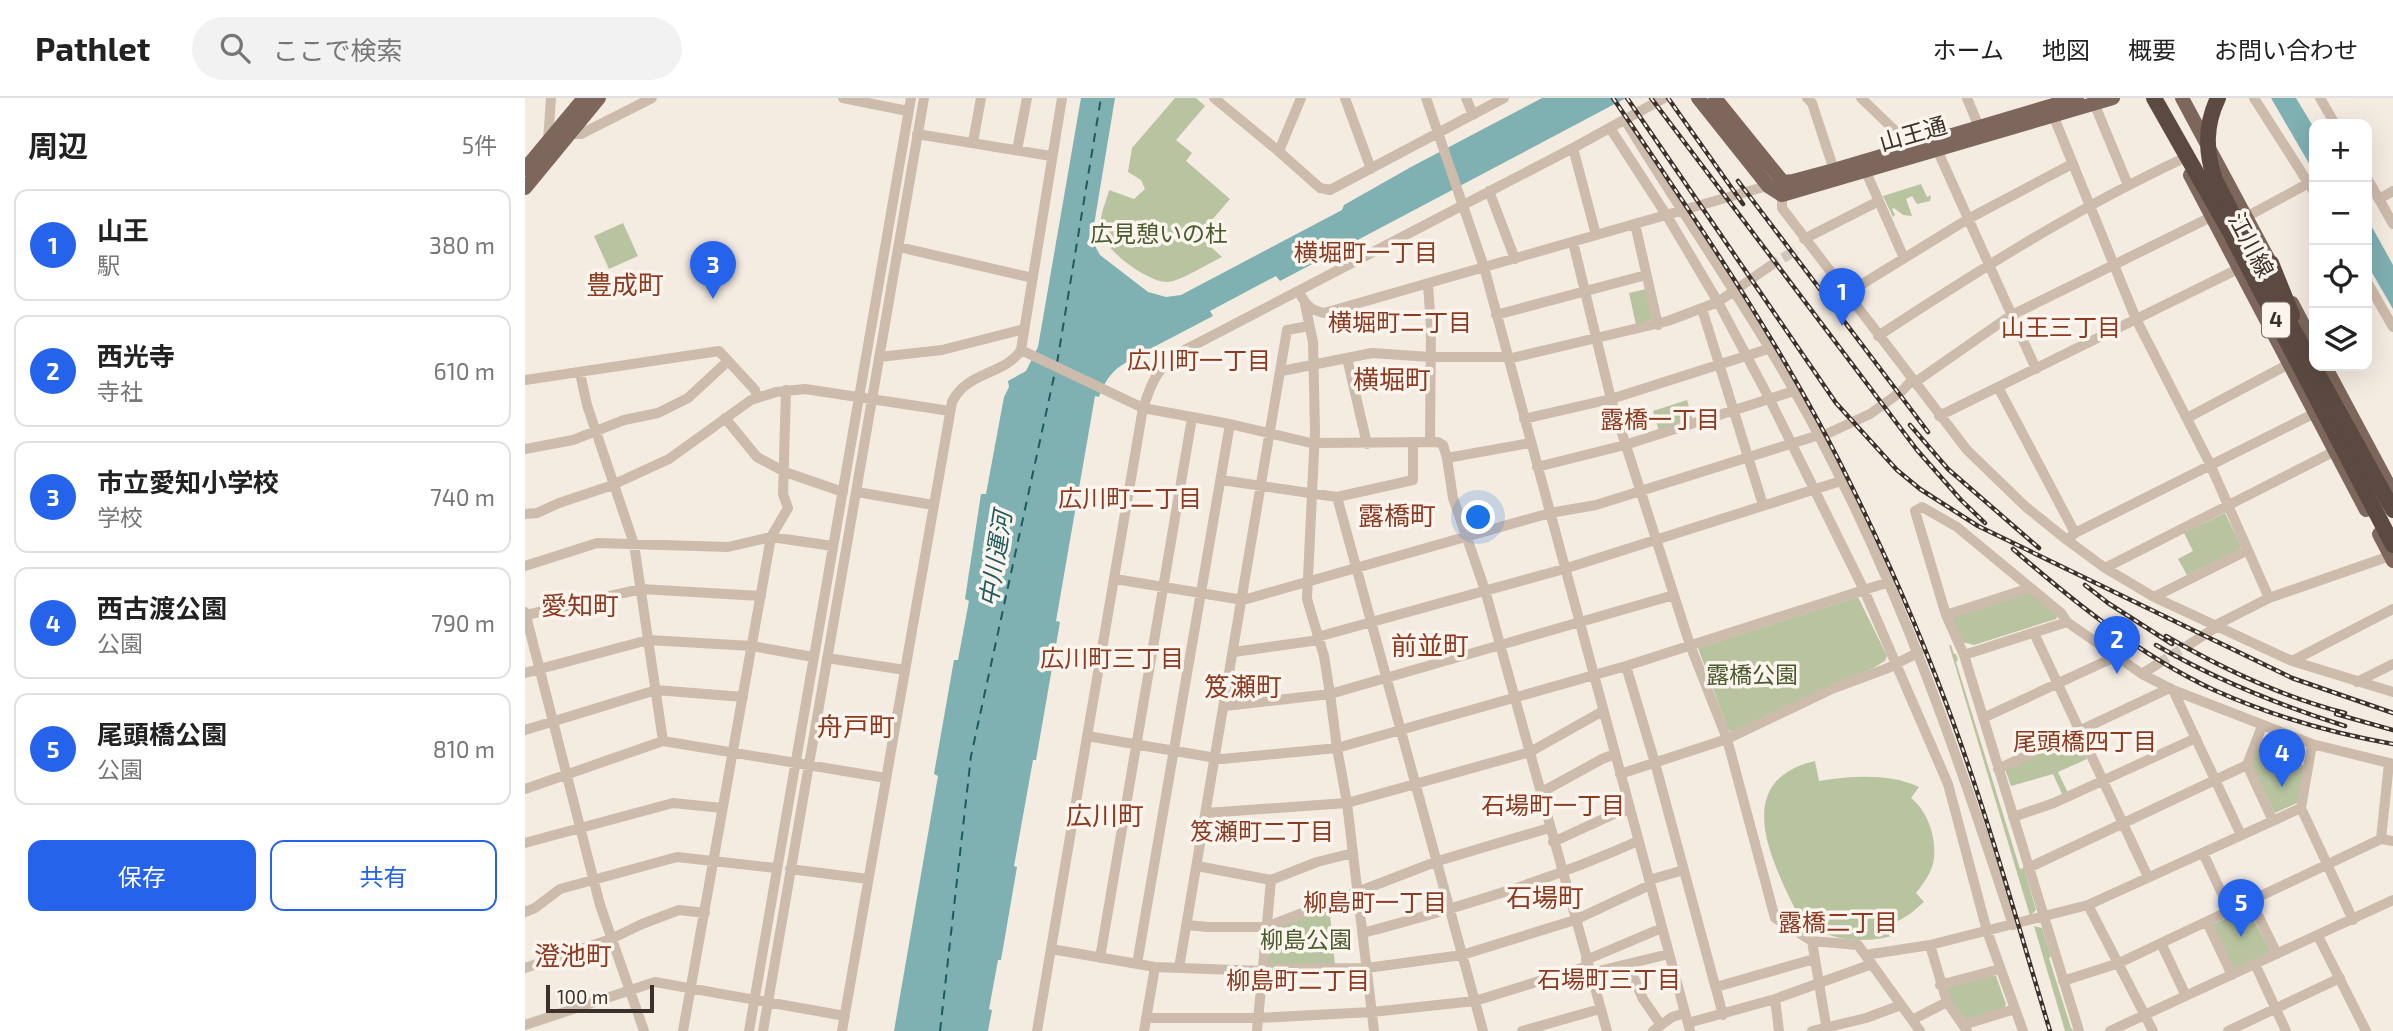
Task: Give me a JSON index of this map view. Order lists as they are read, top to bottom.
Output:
{
  "streets": {
    "highway": ["4"],
    "main road": ["山王通", "江川線"]
  },
  "crossings": [
    ["江川線", "4"]
  ],
  "districts": [
    "横堀町一丁目",
    "豊成町",
    "横堀町二丁目",
    "山王三丁目",
    "広川町一丁目",
    "横堀町",
    "露橋一丁目",
    "広川町二丁目",
    "露橋町",
    "愛知町",
    "前並町",
    "広川町三丁目",
    "笈瀬町",
    "舟戸町",
    "尾頭橋四丁目",
    "石場町一丁目",
    "広川町",
    "笈瀬町二丁目",
    "石場町",
    "柳島町一丁目",
    "露橋二丁目",
    "澄池町",
    "石場町三丁目",
    "柳島町二丁目"
  ],
  "water": ["中川運河"],
  "parks": ["広見憩いの杜", "露橋公園", "柳島公園"],
  "scale_bar": "100 m",
  "page": {
    "header": "Pathlet",
    "search": "ここで検索",
    "nav": [
      "ホーム",
      "地図",
      "概要",
      "お問い合わせ"
    ],
    "heading": ["周辺", "5件"],
    "map_buttons": ["+", "−"],
    "list": [
      {
        "mark": "1",
        "name": "山王",
        "note": "駅",
        "value": "380 m"
      },
      {
        "mark": "2",
        "name": "西光寺",
        "note": "寺社",
        "value": "610 m"
      },
      {
        "mark": "3",
        "name": "市立愛知小学校",
        "note": "学校",
        "value": "740 m"
      },
      {
        "mark": "4",
        "name": "西古渡公園",
        "note": "公園",
        "value": "790 m"
      },
      {
        "mark": "5",
        "name": "尾頭橋公園",
        "note": "公園",
        "value": "810 m"
      }
    ],
    "pins": [
      "3",
      "1",
      "2",
      "4",
      "5"
    ],
    "buttons": ["保存", "共有"],
    "scale": "100 m"
  }
}
